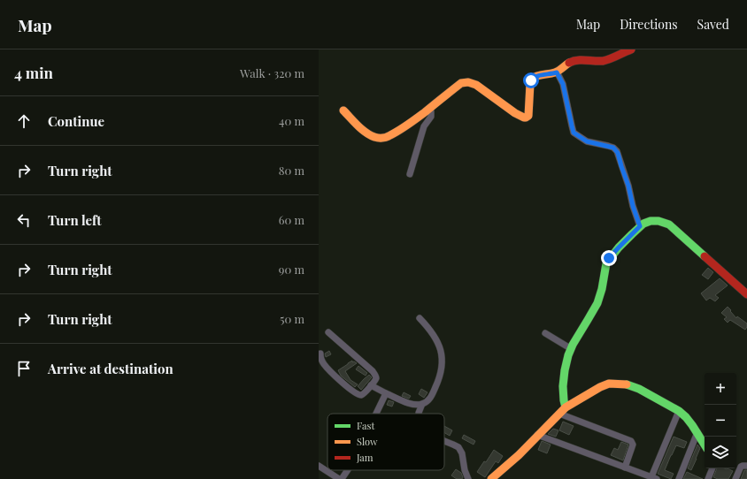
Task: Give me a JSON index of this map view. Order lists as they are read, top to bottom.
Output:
{
  "legend": ["Fast", "Slow", "Jam"],
  "page": {
    "header": "Map",
    "nav": ["Map", "Directions", "Saved"],
    "heading": ["4 min", "Walk · 320 m"],
    "list": [
      ["Continue", "40 m"],
      ["Turn right", "80 m"],
      ["Turn left", "60 m"],
      ["Turn right", "90 m"],
      ["Turn right", "50 m"],
      "Arrive at destination"
    ],
    "map_buttons": ["+", "−"]
  }
}
